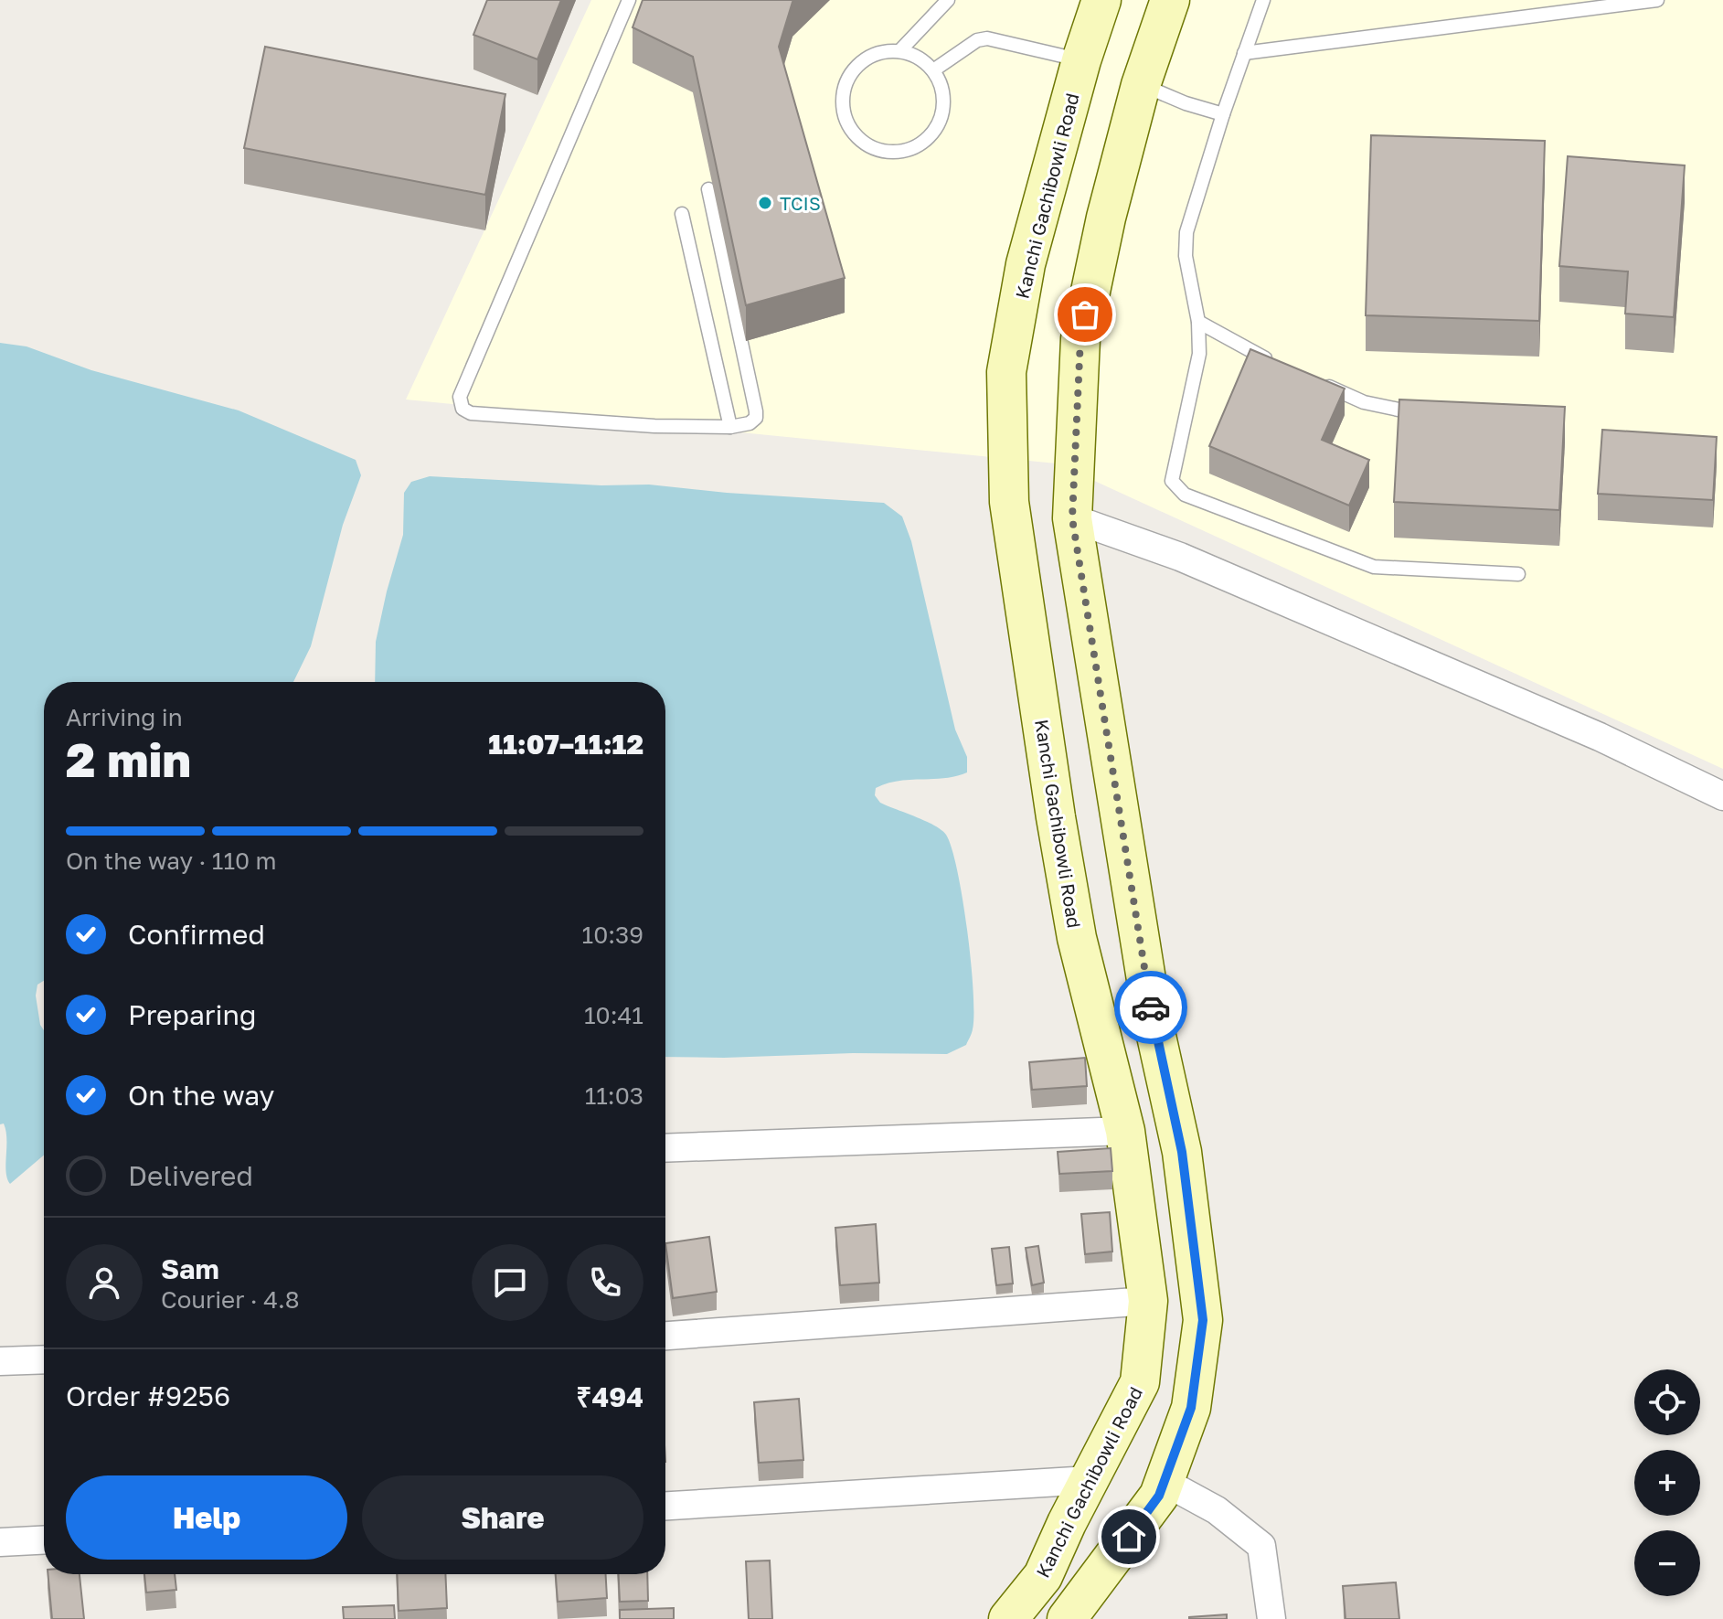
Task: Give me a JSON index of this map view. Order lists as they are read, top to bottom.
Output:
{
  "streets": {
    "main road": ["Kanchi Gachibowli Road"]
  },
  "places": ["TCIS"],
  "page": {
    "heading": ["2 min", "Arriving in", "11:07–11:12"],
    "panel": [
      "Sam",
      "Courier · 4.8",
      "Order #9256",
      "₹494"
    ],
    "bar": "On the way · 110 m",
    "list": [
      ["Confirmed", "10:39"],
      ["Preparing", "10:41"],
      ["On the way", "11:03"],
      "Delivered"
    ],
    "map_buttons": ["+", "−"],
    "buttons": ["Help", "Share"]
  }
}
